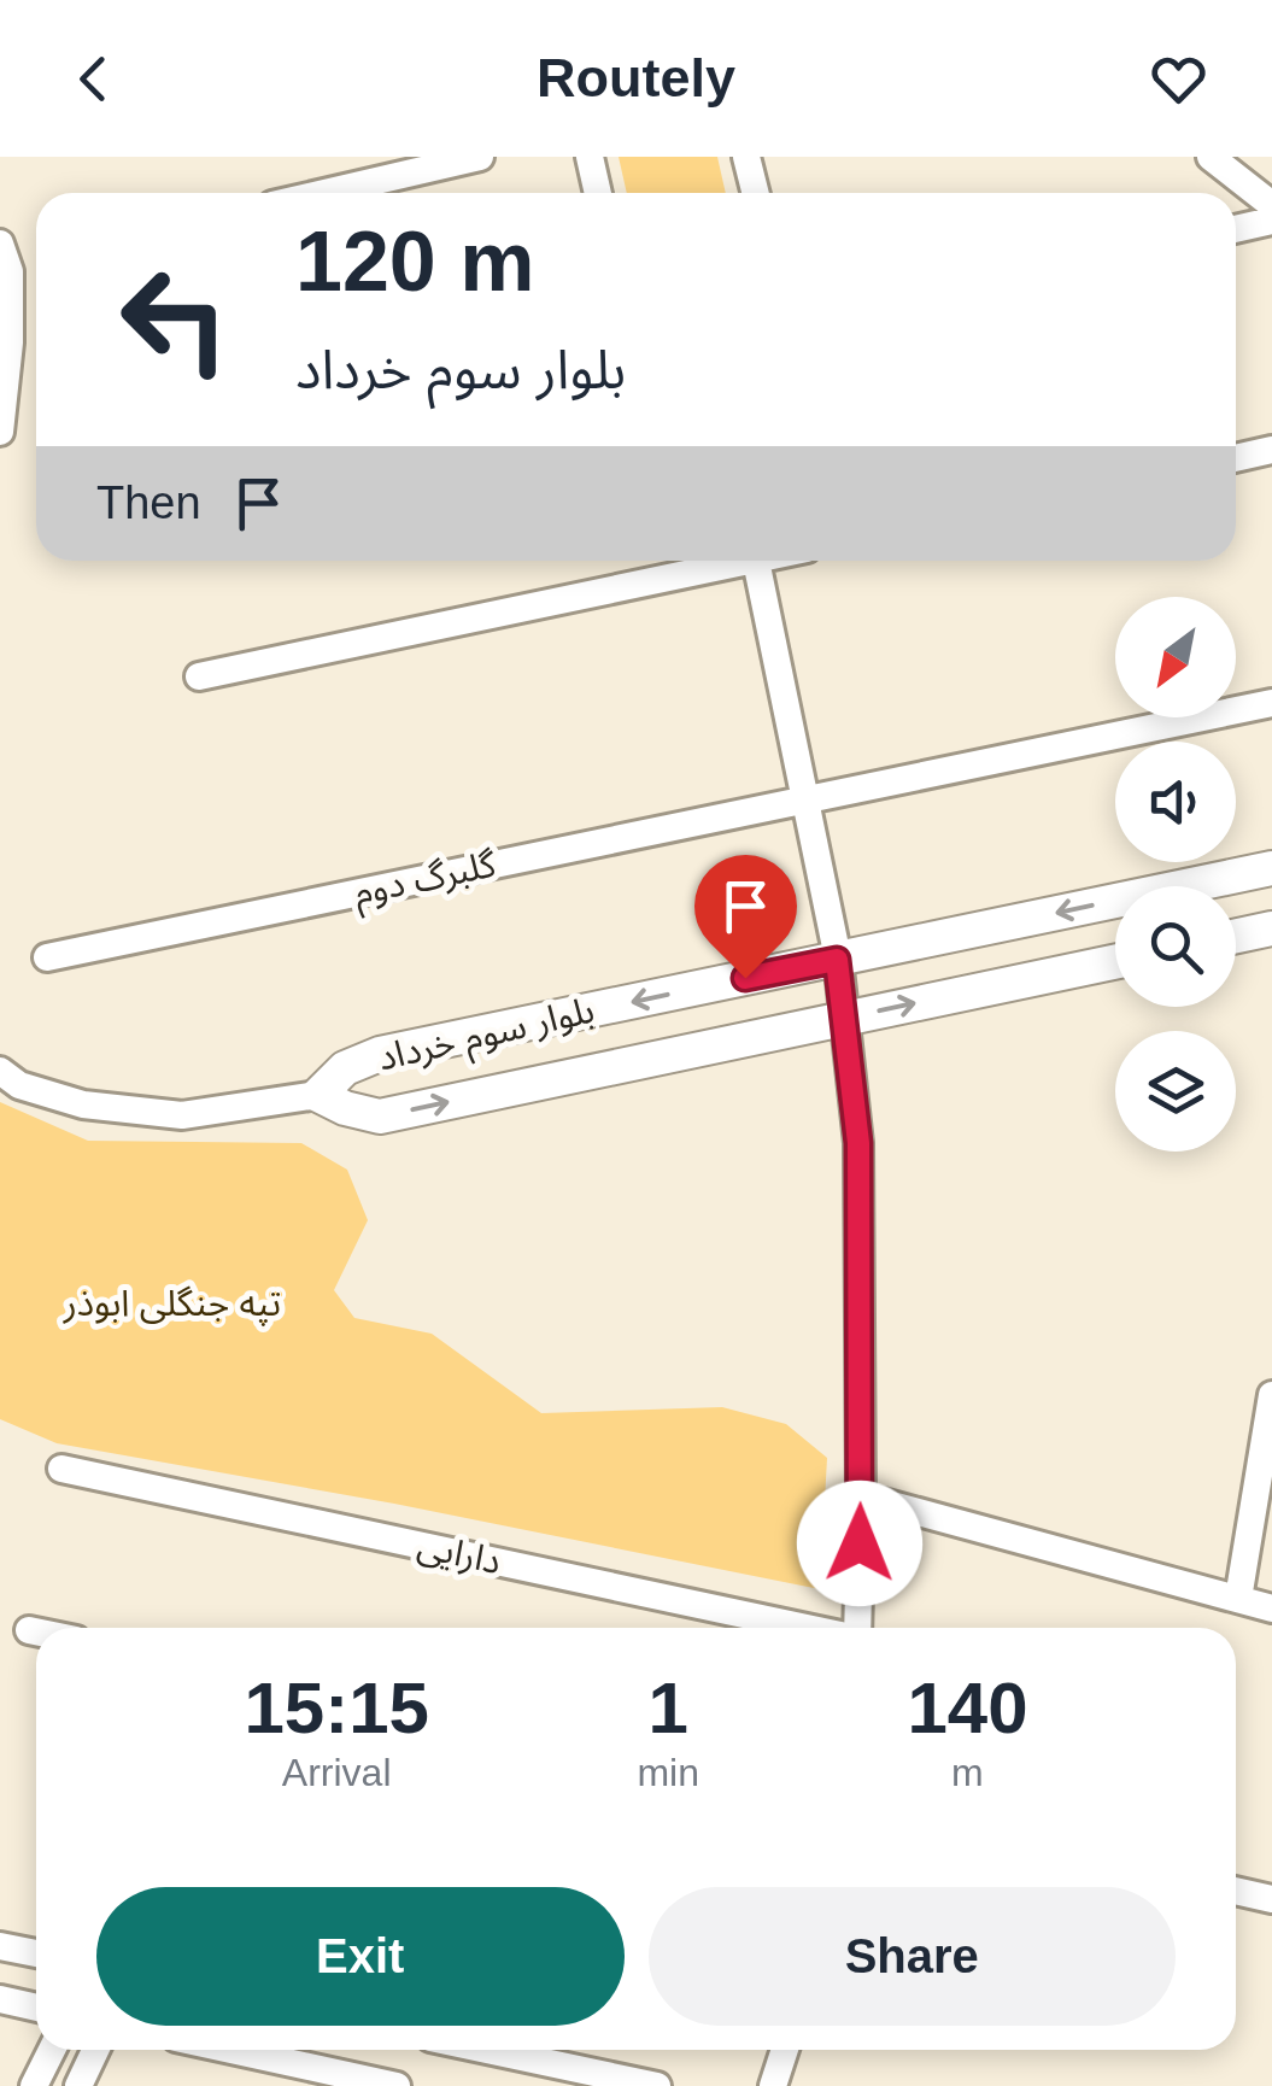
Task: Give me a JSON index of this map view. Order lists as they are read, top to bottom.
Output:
{
  "streets": {
    "street": ["گلبرگ دوم", "بلوار سوم خرداد", "دارایی"]
  },
  "parks": ["تپه جنگلی ابوذر"],
  "north": "bottom left",
  "page": {
    "header": "Routely",
    "turn": ["120 m", "بلوار سوم خرداد"],
    "then": "Then",
    "eta": [
      "15:15",
      "Arrival",
      "1",
      "min",
      "140",
      "m"
    ],
    "buttons": ["Exit", "Share"]
  }
}
